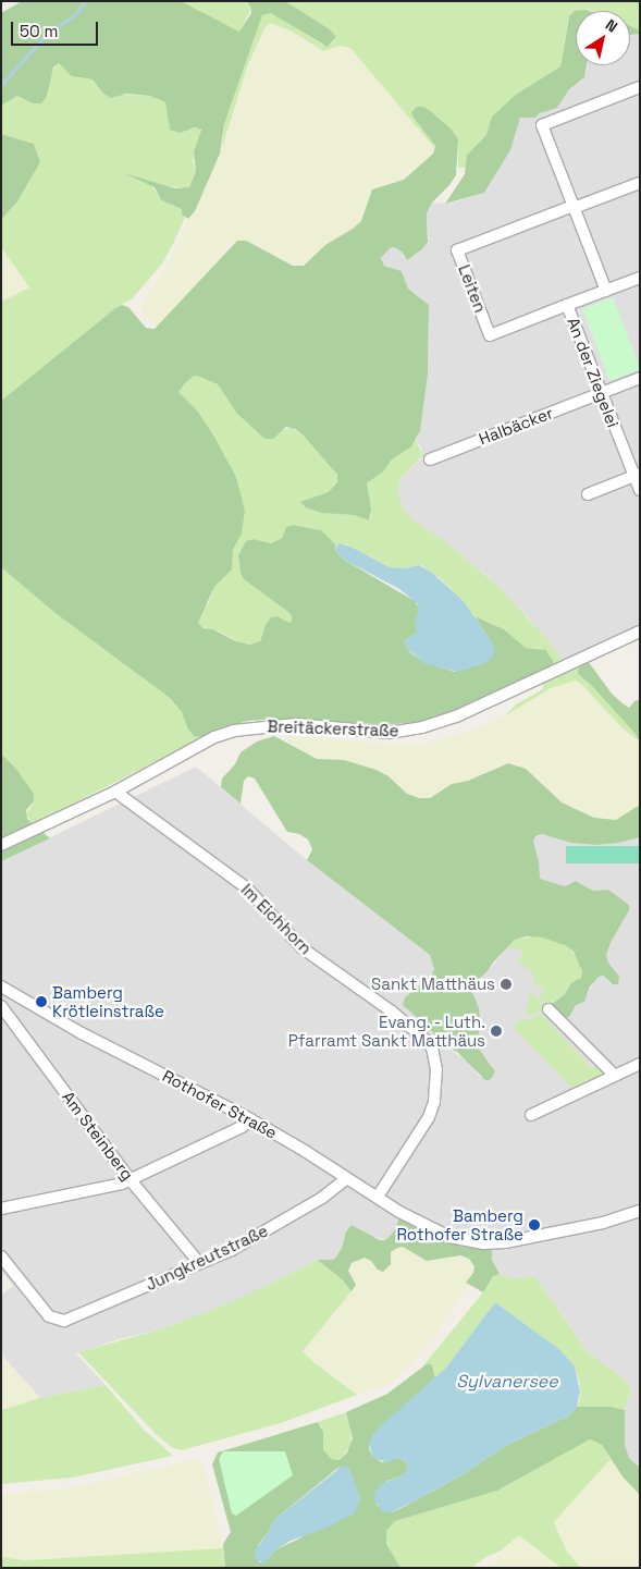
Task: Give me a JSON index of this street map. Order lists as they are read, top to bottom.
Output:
{
  "streets": {
    "street": [
      "Leiten",
      "An der Ziegelei",
      "Halbäcker",
      "Breitäckerstraße",
      "Im Eichhorn",
      "Rothofer Straße",
      "Am Steinberg",
      "Jungkreutstraße"
    ]
  },
  "crossings": [
    ["Leiten", "An der Ziegelei"],
    ["An der Ziegelei", "Halbäcker"],
    ["Breitäckerstraße", "Im Eichhorn"],
    ["Im Eichhorn", "Rothofer Straße"],
    ["Rothofer Straße", "Jungkreutstraße"],
    ["Am Steinberg", "Jungkreutstraße"]
  ],
  "water": ["Sylvanersee"],
  "places": [
    "Sankt Matthäus",
    "Bamberg Krötleinstraße",
    "Evang. - Luth. Pfarramt Sankt Matthäus",
    "Bamberg Rothofer Straße"
  ],
  "scale_bar": "50 m",
  "north": "top right"
}
